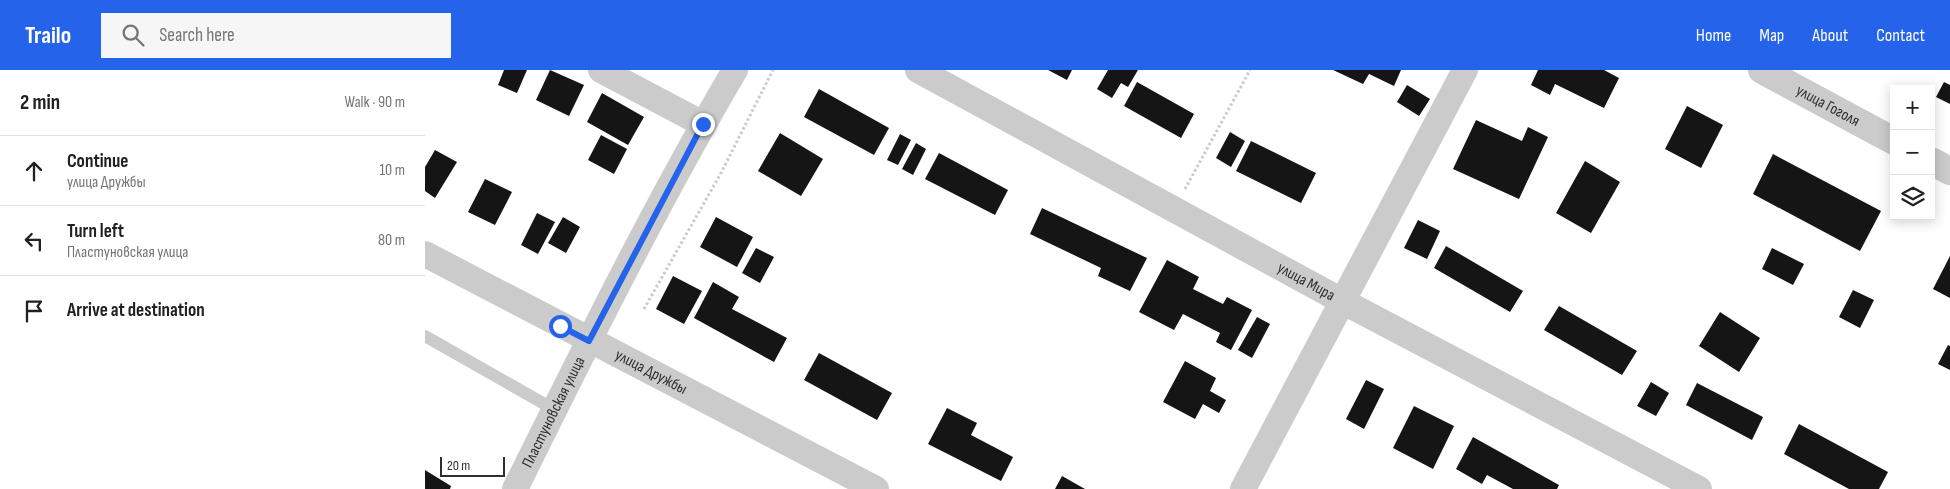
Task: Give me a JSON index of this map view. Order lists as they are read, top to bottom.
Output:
{
  "streets": {
    "street": [
      "улица Гоголя",
      "улица Мира",
      "улица Дружбы",
      "Пластуновская улица"
    ]
  },
  "crossings": [
    ["улица Дружбы", "Пластуновская улица"]
  ],
  "scale_bar": "20 m",
  "page": {
    "header": "Trailo",
    "search": "Search here",
    "nav": [
      "Home",
      "Map",
      "About",
      "Contact"
    ],
    "heading": ["2 min", "Walk · 90 m"],
    "map_buttons": ["+", "−"],
    "list": [
      ["Continue", "улица Дружбы", "10 m"],
      ["Turn left", "Пластуновская улица", "80 m"],
      "Arrive at destination"
    ],
    "scale": "20 m"
  }
}
